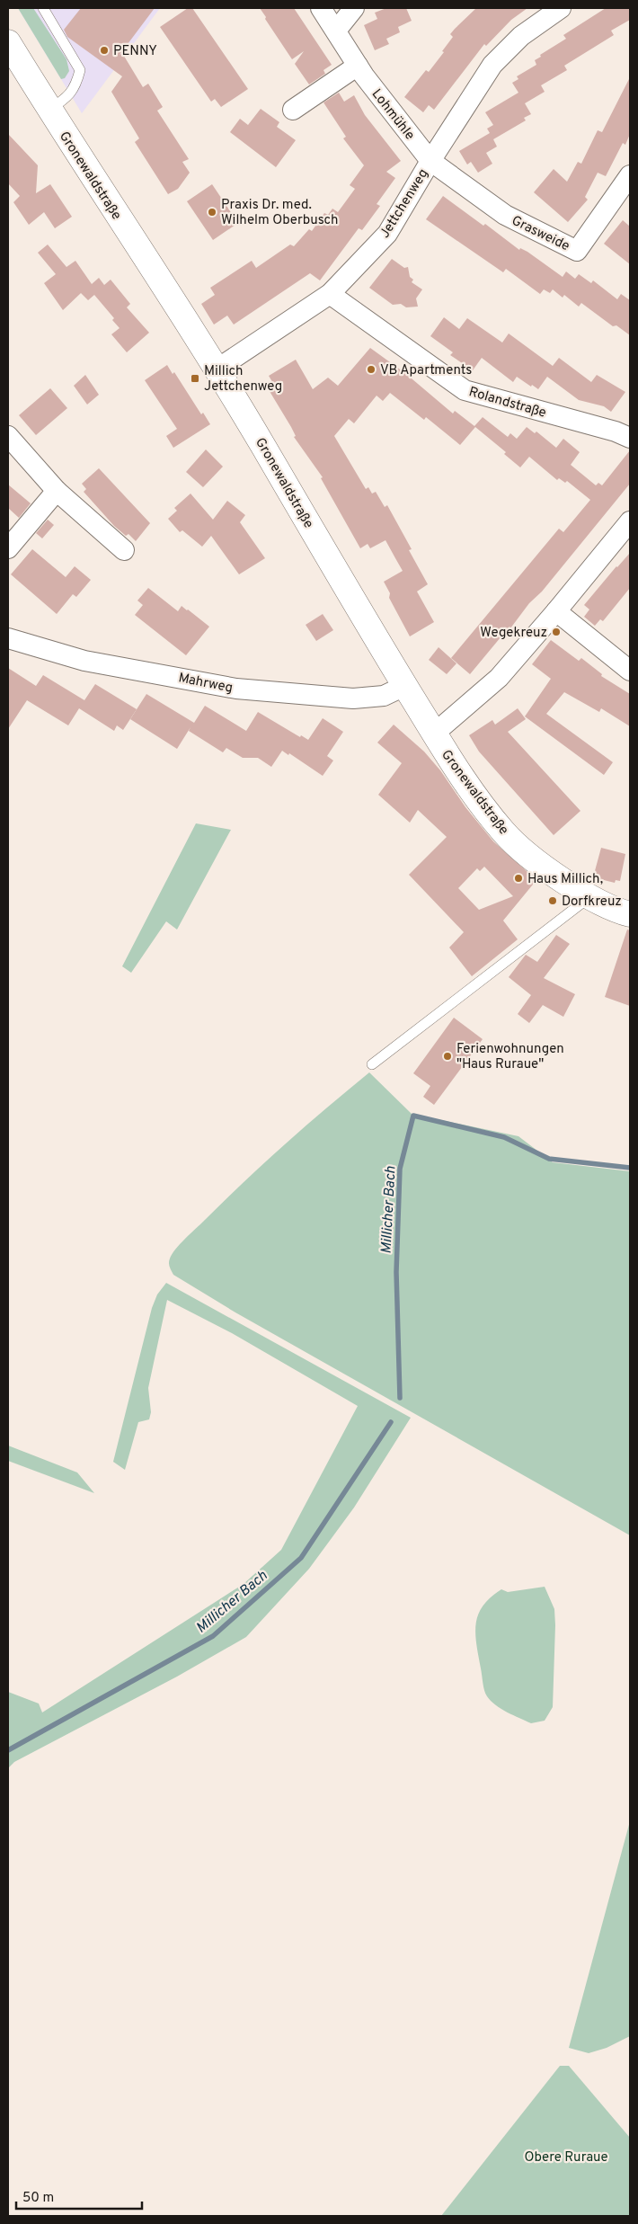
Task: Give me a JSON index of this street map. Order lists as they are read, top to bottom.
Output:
{
  "streets": {
    "main road": ["Gronewaldstraße"],
    "street": [
      "Lohmühle",
      "Jettchenweg",
      "Grasweide",
      "Rolandstraße",
      "Mahrweg"
    ]
  },
  "crossings": [
    ["Lohmühle", "Jettchenweg"],
    ["Lohmühle", "Grasweide"],
    ["Gronewaldstraße", "Jettchenweg"],
    ["Gronewaldstraße", "Mahrweg"],
    ["Jettchenweg", "Grasweide"],
    ["Jettchenweg", "Rolandstraße"]
  ],
  "water": ["Millicher Bach"],
  "parks": ["Obere Ruraue"],
  "places": {
    "other": [
      "PENNY",
      "Praxis Dr. med. Wilhelm Oberbusch",
      "VB Apartments",
      "Wegekreuz",
      "Haus Millich,",
      "Dorfkreuz",
      "Ferienwohnungen \"Haus Ruraue\""
    ],
    "transit": ["Millich Jettchenweg"]
  },
  "scale_bar": "50 m"
}
